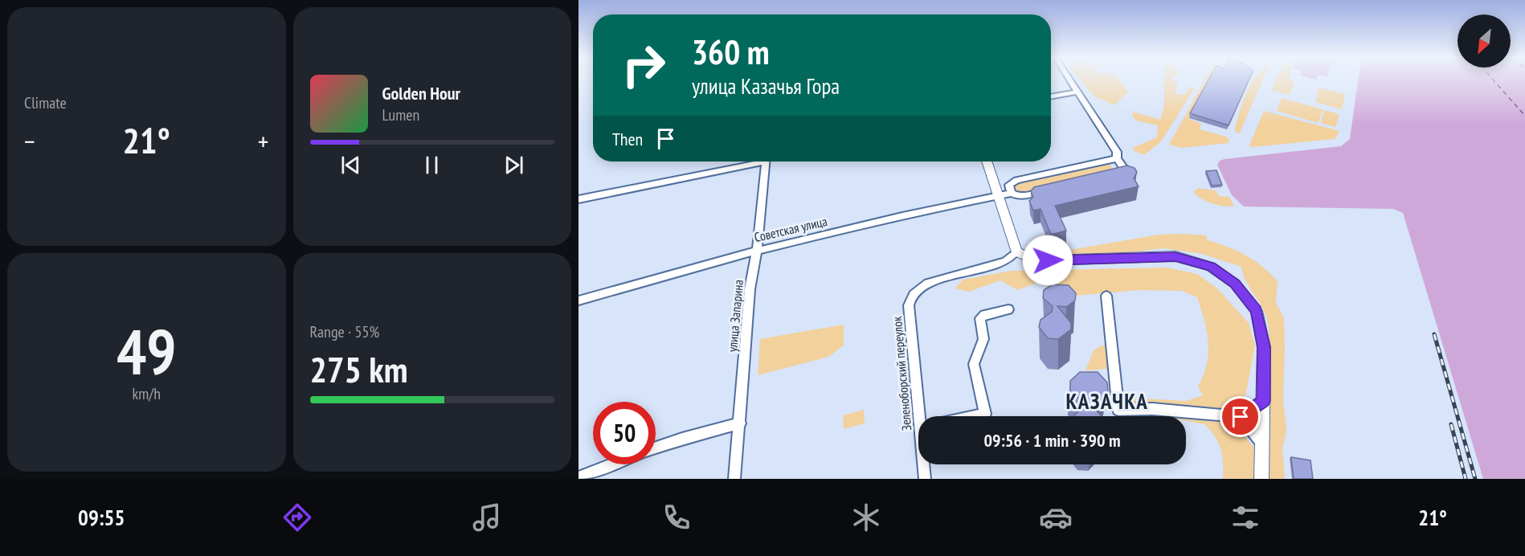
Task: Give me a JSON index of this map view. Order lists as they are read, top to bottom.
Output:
{
  "streets": {
    "street": ["Советская улица", "улица Запарина", "Зеленоборский переулок"]
  },
  "crossings": [
    ["Советская улица", "улица Запарина"]
  ],
  "districts": ["КАЗАЧКА"],
  "north": "bottom left",
  "page": {
    "tile": [
      "Climate",
      ["49", "km/h"],
      ["Range · 55%", "275 km"]
    ],
    "turn": ["360 m", "улица Казачья Гора"],
    "song": ["Golden Hour", "Lumen"],
    "then": "Then",
    "heat": ["−", "21°", "+"],
    "limit": "50",
    "trip": "09:56 · 1 min · 390 m",
    "tabs": ["09:55", "21°"]
  }
}
